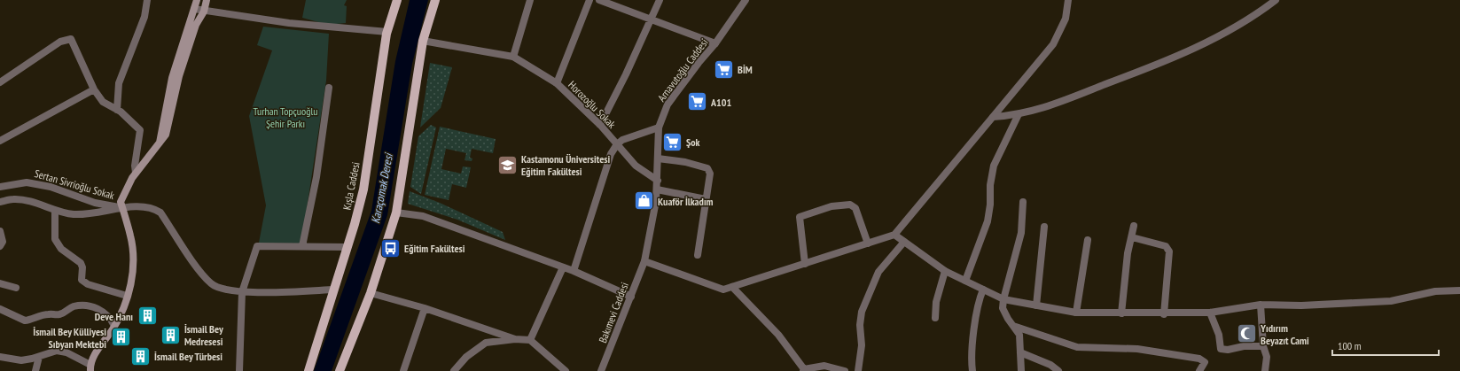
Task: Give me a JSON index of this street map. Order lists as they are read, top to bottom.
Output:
{
  "streets": {
    "main road": ["Kışla Caddesi"],
    "street": [
      "Arnavutoğlu Caddesi",
      "Horozoğlu Sokak",
      "Sertan Sivrioğlu Sokak",
      "Bakımevi Caddesi"
    ]
  },
  "crossings": [
    ["Arnavutoğlu Caddesi", "Horozoğlu Sokak"]
  ],
  "water": ["Karaçomak Deresi"],
  "parks": ["Turhan Topçuoğlu Şehir Parkı"],
  "places": {
    "supermarket": ["BİM", "A101", "Şok"],
    "school or university": ["Kastamonu Üniversitesi Eğitim Fakültesi"],
    "shop": ["Kuaför İlkadım"],
    "bus stop": ["Eğitim Fakültesi"],
    "building": [
      "Deve Hanı",
      "İsmail Bey Medresesi",
      "İsmail Bey Külliyesi Sıbyan Mektebi",
      "İsmail Bey Türbesi"
    ],
    "mosque": ["Yıdırım Beyazıt Cami"]
  },
  "scale_bar": "100 m"
}
